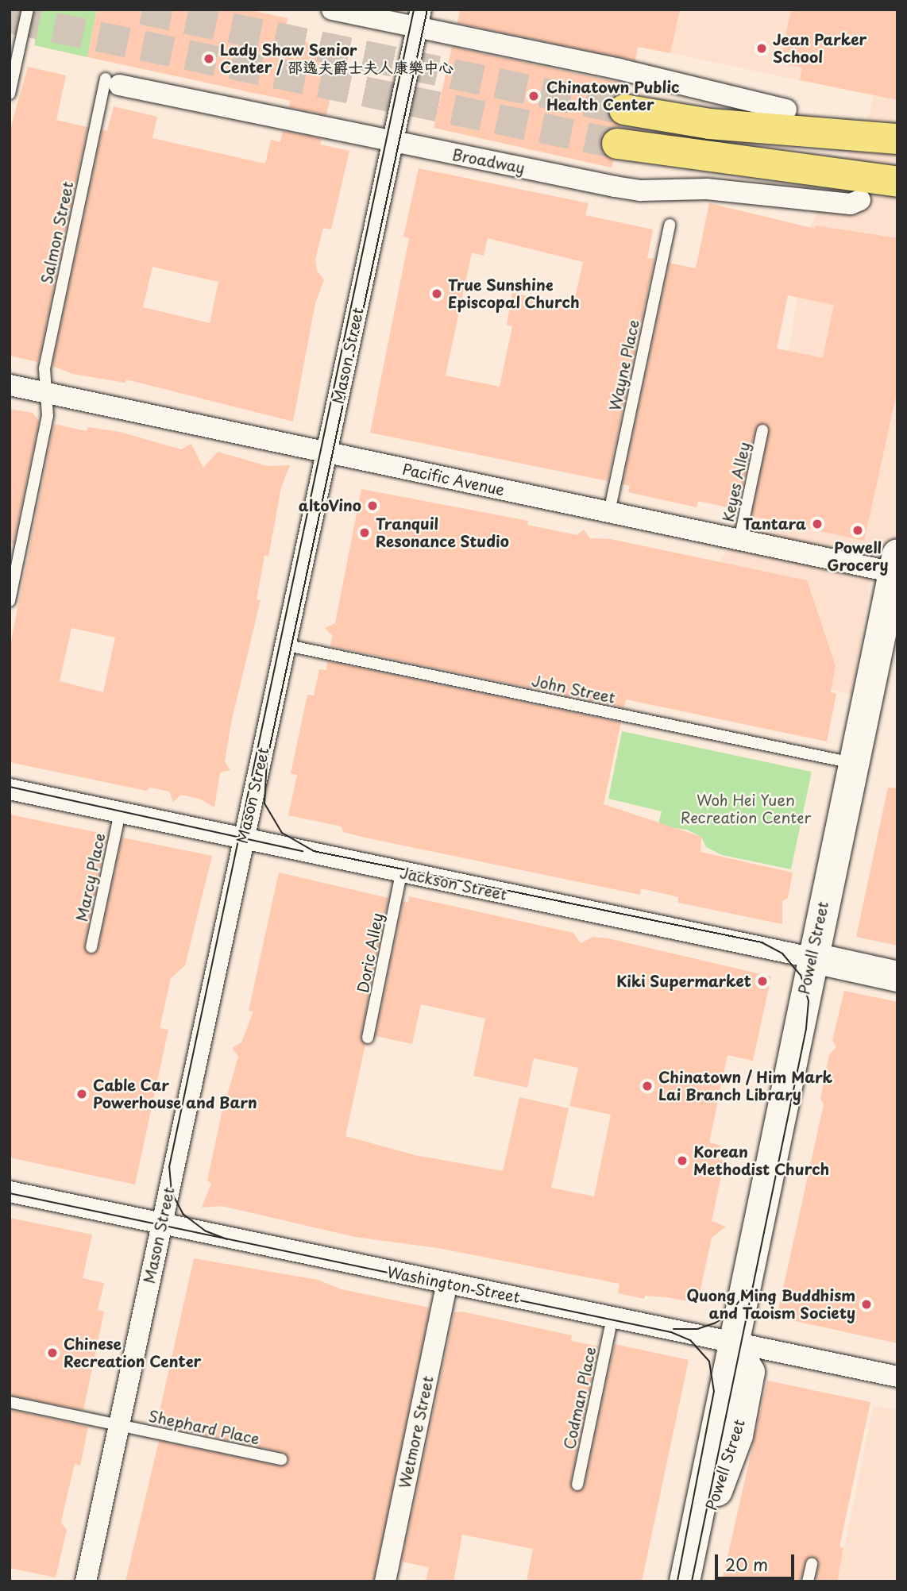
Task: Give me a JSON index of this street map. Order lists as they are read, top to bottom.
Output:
{
  "streets": {
    "main road": ["Broadway"],
    "street": [
      "Mason Street",
      "Pacific Avenue",
      "Jackson Street",
      "Powell Street",
      "Washington Street",
      "Wetmore Street"
    ],
    "lane": [
      "Salmon Street",
      "Wayne Place",
      "Keyes Alley",
      "John Street",
      "Marcy Place",
      "Doric Alley",
      "Codman Place",
      "Shephard Place"
    ]
  },
  "crossings": [
    ["Broadway", "Salmon Street"],
    ["Broadway", "Mason Street"],
    ["Salmon Street", "Pacific Avenue"],
    ["Mason Street", "Pacific Avenue"],
    ["Mason Street", "John Street"],
    ["Mason Street", "Jackson Street"],
    ["Mason Street", "Washington Street"],
    ["Mason Street", "Shephard Place"],
    ["Wayne Place", "Pacific Avenue"],
    ["Pacific Avenue", "Keyes Alley"],
    ["Pacific Avenue", "Powell Street"],
    ["John Street", "Powell Street"],
    ["Marcy Place", "Jackson Street"],
    ["Jackson Street", "Powell Street"],
    ["Jackson Street", "Doric Alley"],
    ["Powell Street", "Washington Street"],
    ["Washington Street", "Codman Place"],
    ["Washington Street", "Wetmore Street"]
  ],
  "parks": ["Woh Hei Yuen Recreation Center"],
  "places": [
    "Jean Parker School",
    "Lady Shaw Senior Center / 邵逸夫爵士夫人康樂中心",
    "Chinatown Public Health Center",
    "True Sunshine Episcopal Church",
    "altoVino",
    "Tantara",
    "Powell Grocery",
    "Tranquil Resonance Studio",
    "Kiki Supermarket",
    "Chinatown / Him Mark Lai Branch Library",
    "Cable Car Powerhouse and Barn",
    "Korean Methodist Church",
    "Quong Ming Buddhism and Taoism Society",
    "Chinese Recreation Center"
  ],
  "scale_bar": "20 m"
}
